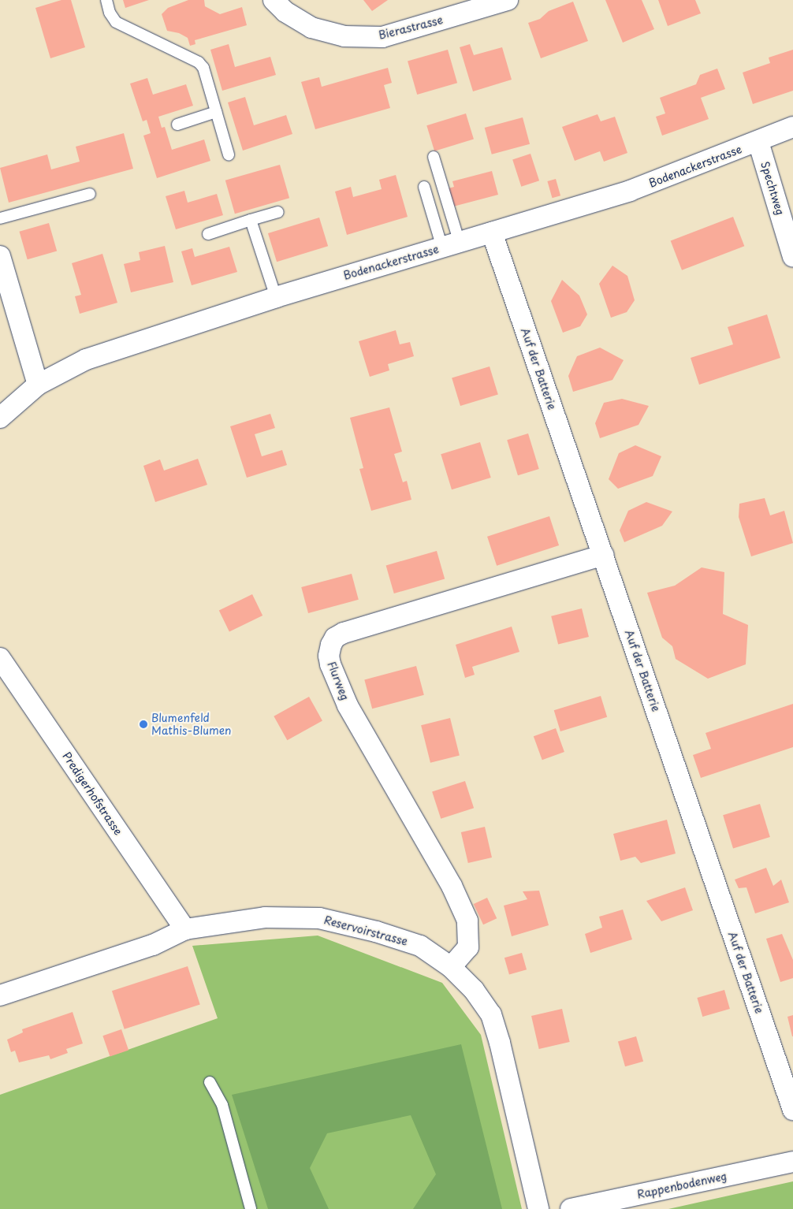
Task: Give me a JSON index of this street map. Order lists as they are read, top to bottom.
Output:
{
  "streets": {
    "street": [
      "Bierastrasse",
      "Bodenackerstrasse",
      "Spechtweg",
      "Auf der Batterie",
      "Flurweg",
      "Predigerhofstrasse",
      "Reservoirstrasse",
      "Rappenbodenweg"
    ]
  },
  "crossings": [
    ["Bodenackerstrasse", "Spechtweg"],
    ["Bodenackerstrasse", "Auf der Batterie"],
    ["Auf der Batterie", "Flurweg"],
    ["Flurweg", "Reservoirstrasse"],
    ["Predigerhofstrasse", "Reservoirstrasse"]
  ],
  "places": ["Blumenfeld Mathis-Blumen"]
}
